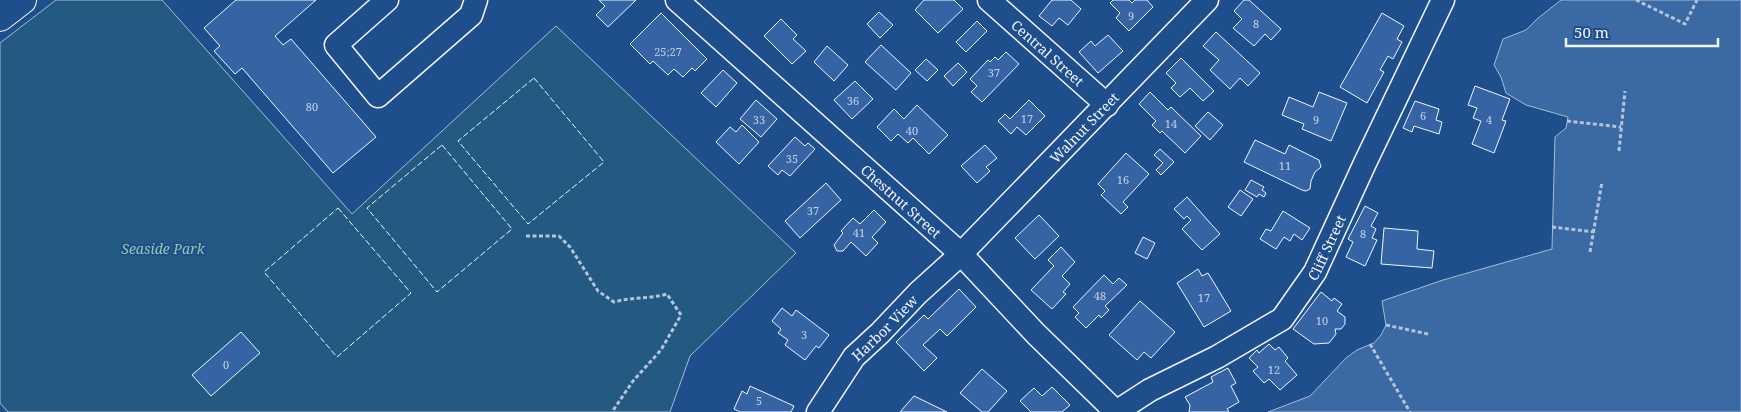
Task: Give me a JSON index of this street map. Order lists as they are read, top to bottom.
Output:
{
  "streets": {
    "street": [
      "Central Street",
      "Walnut Street",
      "Chestnut Street",
      "Cliff Street",
      "Harbor View"
    ]
  },
  "crossings": [
    ["Central Street", "Walnut Street"],
    ["Walnut Street", "Chestnut Street"],
    ["Walnut Street", "Harbor View"],
    ["Chestnut Street", "Cliff Street"],
    ["Chestnut Street", "Harbor View"]
  ],
  "parks": ["Seaside Park"],
  "house_numbers": [
    "9",
    "8",
    "25;27",
    "37",
    "36",
    "80",
    "6",
    "17",
    "33",
    "9",
    "4",
    "14",
    "40",
    "35",
    "11",
    "16",
    "37",
    "41",
    "8",
    "48",
    "17",
    "10",
    "3",
    "0",
    "12",
    "5"
  ],
  "scale_bar": "50 m"
}
